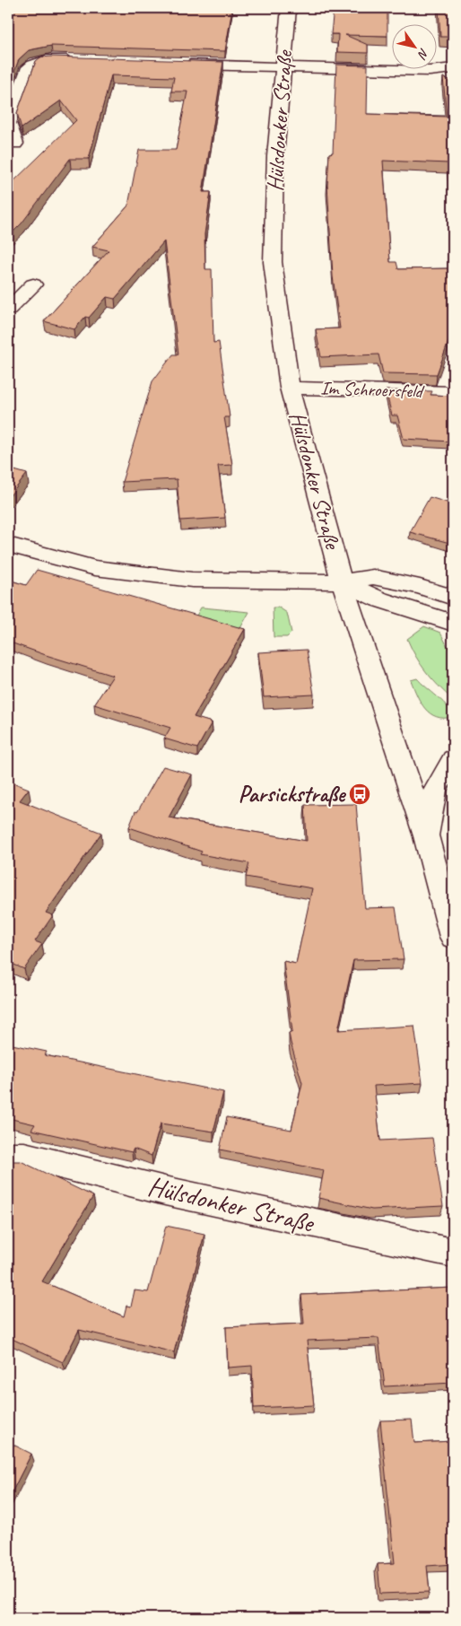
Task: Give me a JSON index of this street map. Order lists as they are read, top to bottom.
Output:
{
  "streets": {
    "street": ["Hülsdonker Straße", "Im Schroersfeld"]
  },
  "crossings": [
    ["Hülsdonker Straße", "Im Schroersfeld"]
  ],
  "places": {
    "bus stop": ["Parsickstraße"]
  },
  "north": "bottom right"
}
